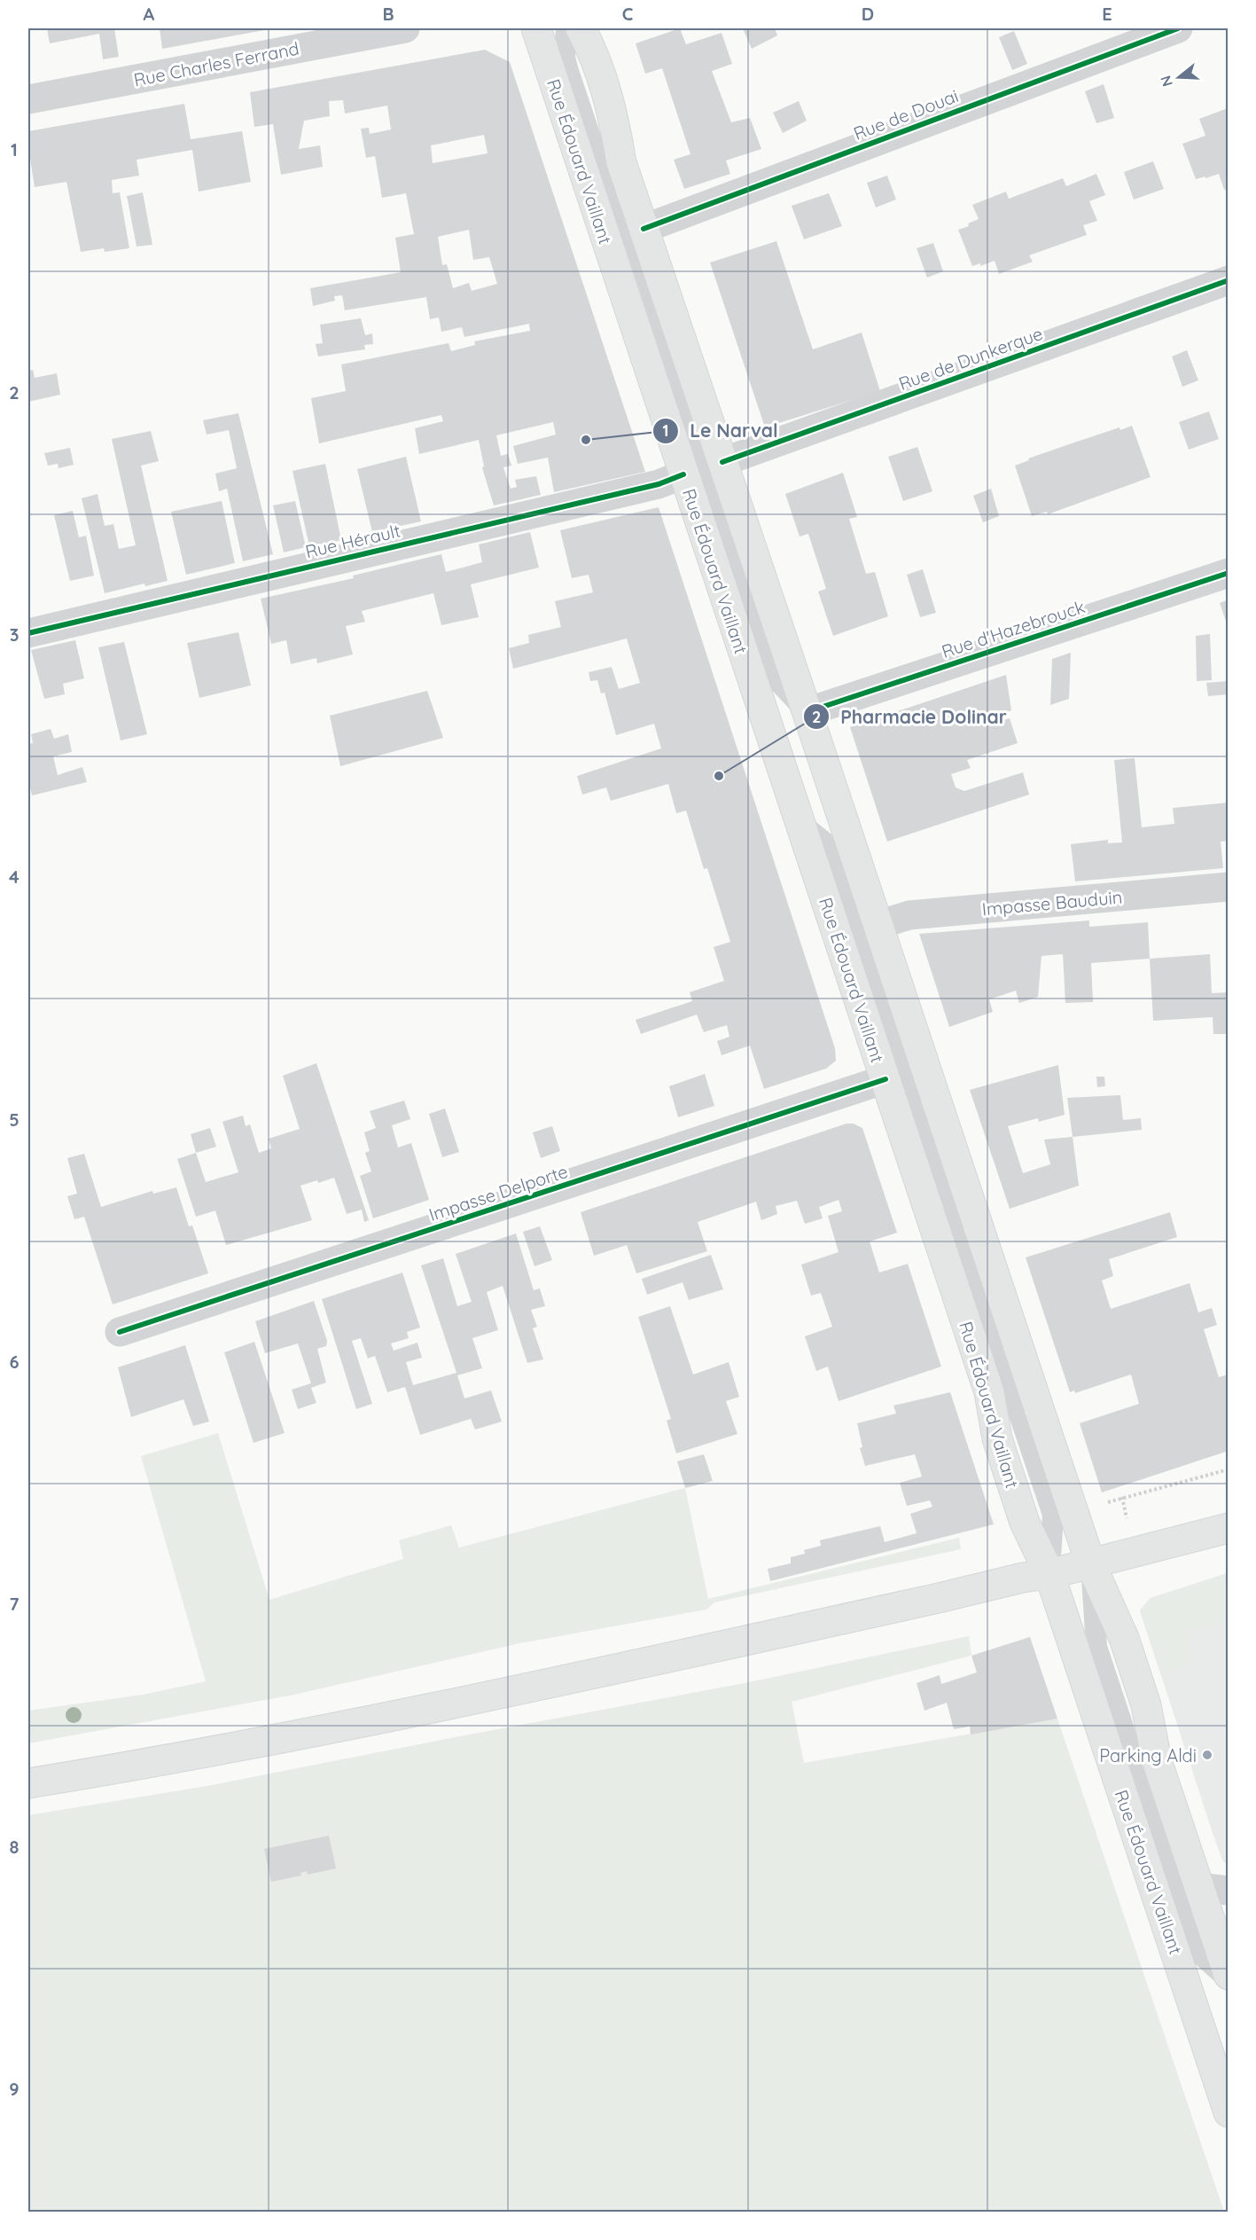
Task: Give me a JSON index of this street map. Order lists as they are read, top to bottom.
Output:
{
  "streets": {
    "main road": ["Rue Édouard Vaillant"],
    "street": [
      "Rue Charles Ferrand",
      "Rue de Douai",
      "Rue de Dunkerque",
      "Rue Hérault",
      "Rue d'Hazebrouck",
      "Impasse Bauduin",
      "Impasse Delporte"
    ]
  },
  "crossings": [
    ["Rue Édouard Vaillant", "Rue Hérault"],
    ["Rue Édouard Vaillant", "Impasse Delporte"]
  ],
  "places": ["Le Narval", "Pharmacie Dolinar", "Parking Aldi"],
  "north": "left",
  "grid": {
    "columns": [
      "A",
      "B",
      "C",
      "D",
      "E"
    ],
    "rows": [
      "1",
      "2",
      "3",
      "4",
      "5",
      "6",
      "7",
      "8",
      "9"
    ]
  }
}
